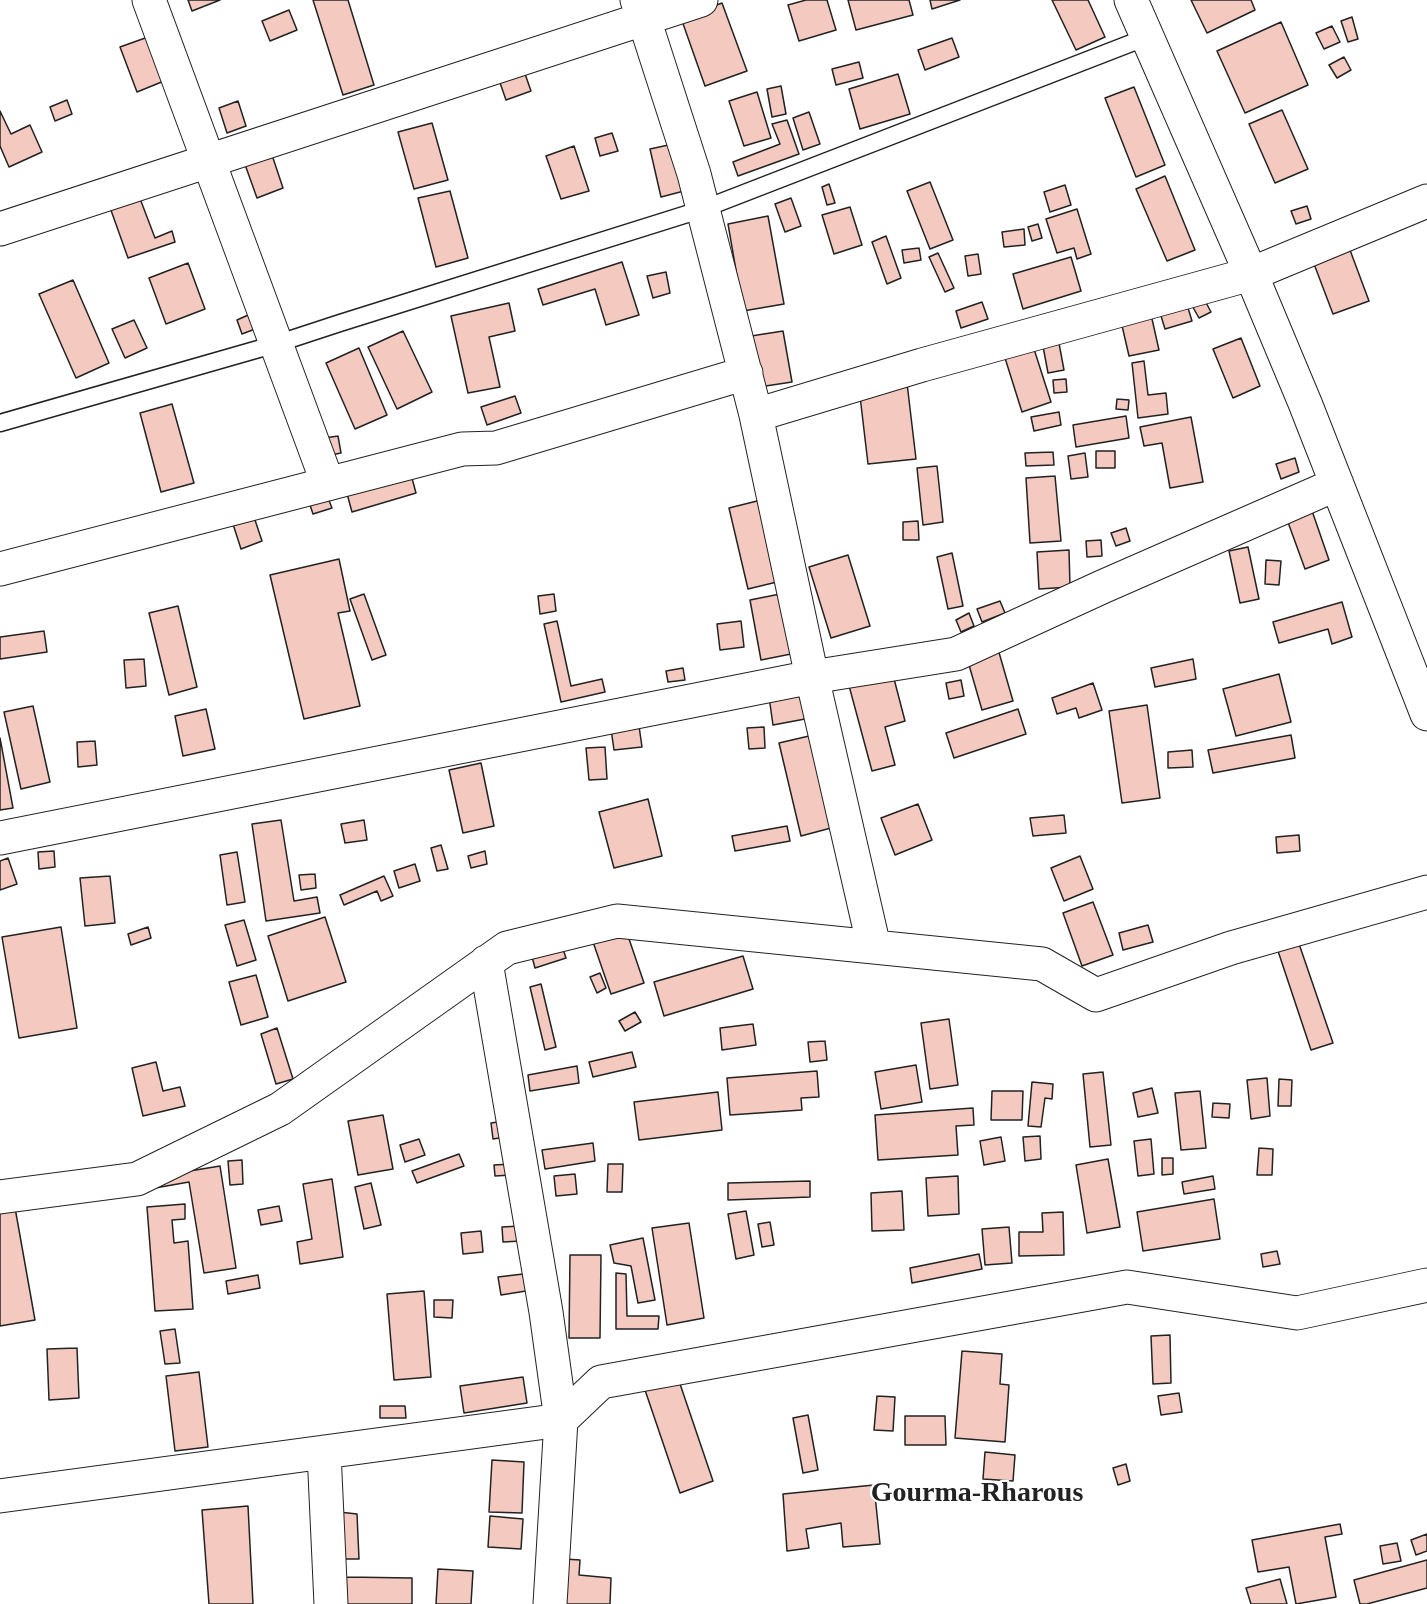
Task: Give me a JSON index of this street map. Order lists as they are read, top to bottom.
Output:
{
  "districts": ["Gourma-Rharous"]
}
